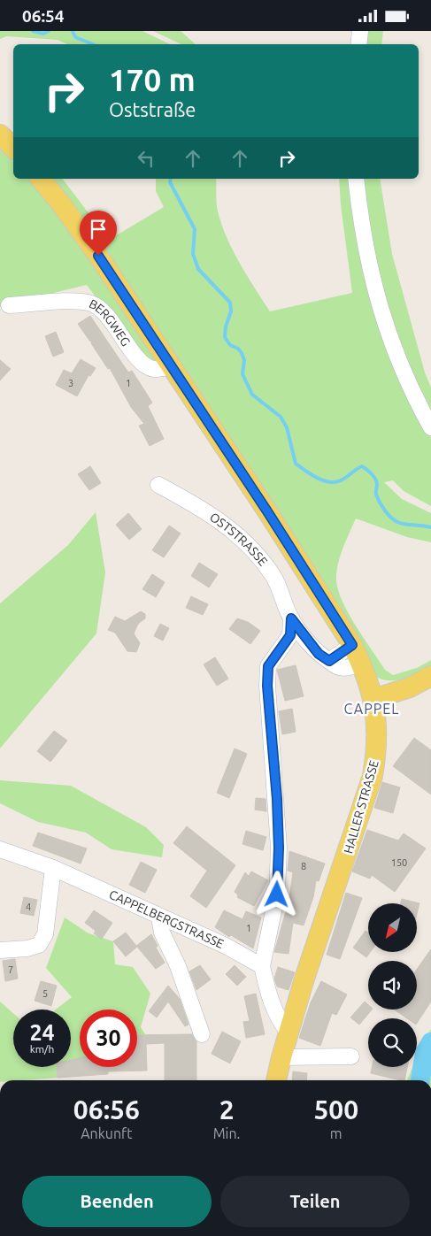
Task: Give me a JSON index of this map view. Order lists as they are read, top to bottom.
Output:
{
  "streets": {
    "main road": ["HALLER STRASSE"],
    "street": ["BERGWEG", "OSTSTRASSE", "CAPPELBERGSTRASSE"]
  },
  "crossings": [
    ["BERGWEG", "HALLER STRASSE"],
    ["OSTSTRASSE", "HALLER STRASSE"]
  ],
  "districts": ["CAPPEL"],
  "house_numbers": [
    "3",
    "1",
    "150",
    "8",
    "4",
    "1",
    "7",
    "5"
  ],
  "north": "bottom left",
  "page": {
    "status": "06:54",
    "turn": ["170 m", "Oststraße"],
    "speed": "24 km/h",
    "limit": "30",
    "eta": [
      "06:56",
      "Ankunft",
      "2",
      "Min.",
      "500",
      "m"
    ],
    "buttons": ["Beenden", "Teilen"]
  }
}
